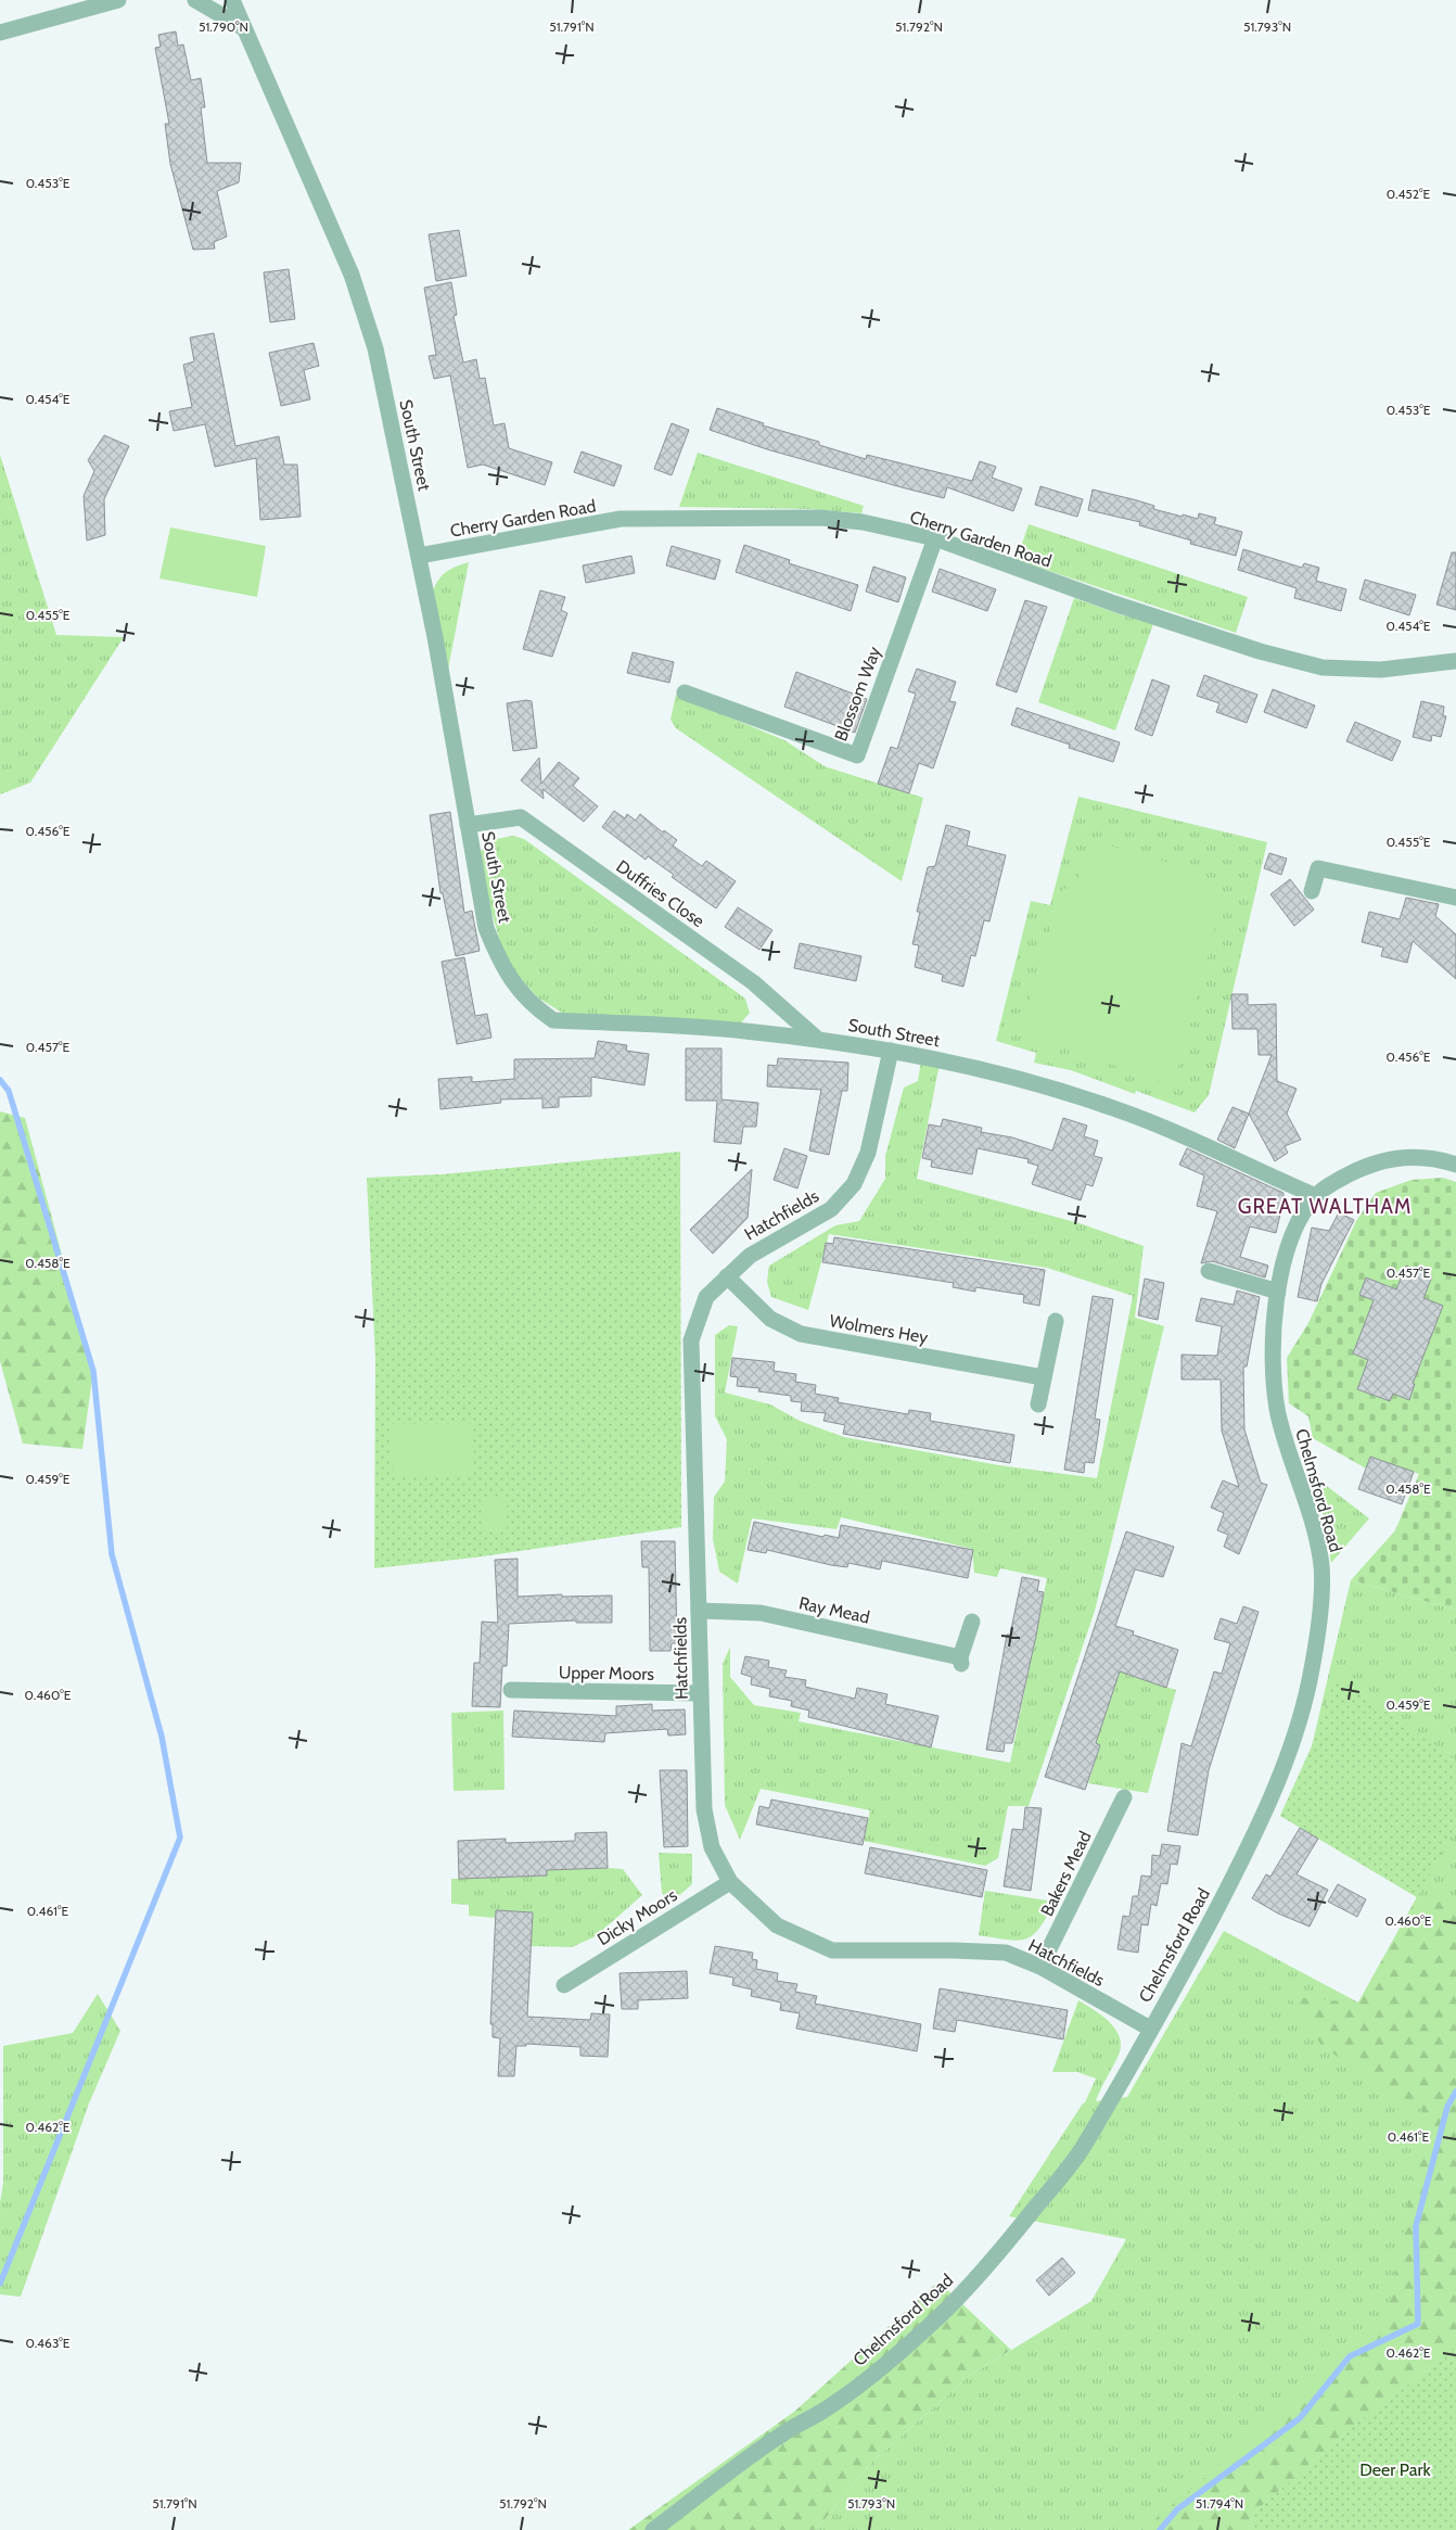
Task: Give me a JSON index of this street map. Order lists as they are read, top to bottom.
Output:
{
  "streets": {
    "street": [
      "South Street",
      "Cherry Garden Road",
      "Blossom Way",
      "Duffries Close",
      "Hatchfields",
      "Wolmers Hey",
      "Chelmsford Road",
      "Ray Mead",
      "Upper Moors",
      "Bakers Mead",
      "Dicky Moors"
    ]
  },
  "crossings": [
    ["South Street", "Cherry Garden Road"],
    ["South Street", "Duffries Close"],
    ["South Street", "Hatchfields"],
    ["South Street", "Chelmsford Road"],
    ["Cherry Garden Road", "Blossom Way"],
    ["Hatchfields", "Wolmers Hey"],
    ["Hatchfields", "Chelmsford Road"],
    ["Hatchfields", "Ray Mead"],
    ["Hatchfields", "Upper Moors"],
    ["Hatchfields", "Bakers Mead"],
    ["Hatchfields", "Dicky Moors"]
  ],
  "districts": ["GREAT WALTHAM"],
  "parks": ["Deer Park"],
  "coordinates": [
    "51.790°N",
    "51.791°N",
    "51.792°N",
    "51.793°N",
    "0.453°E",
    "0.452°E",
    "0.454°E",
    "0.455°E",
    "0.456°E",
    "0.457°E",
    "0.458°E",
    "0.459°E",
    "0.460°E",
    "0.461°E",
    "0.462°E",
    "0.463°E",
    "51.794°N"
  ]
}
